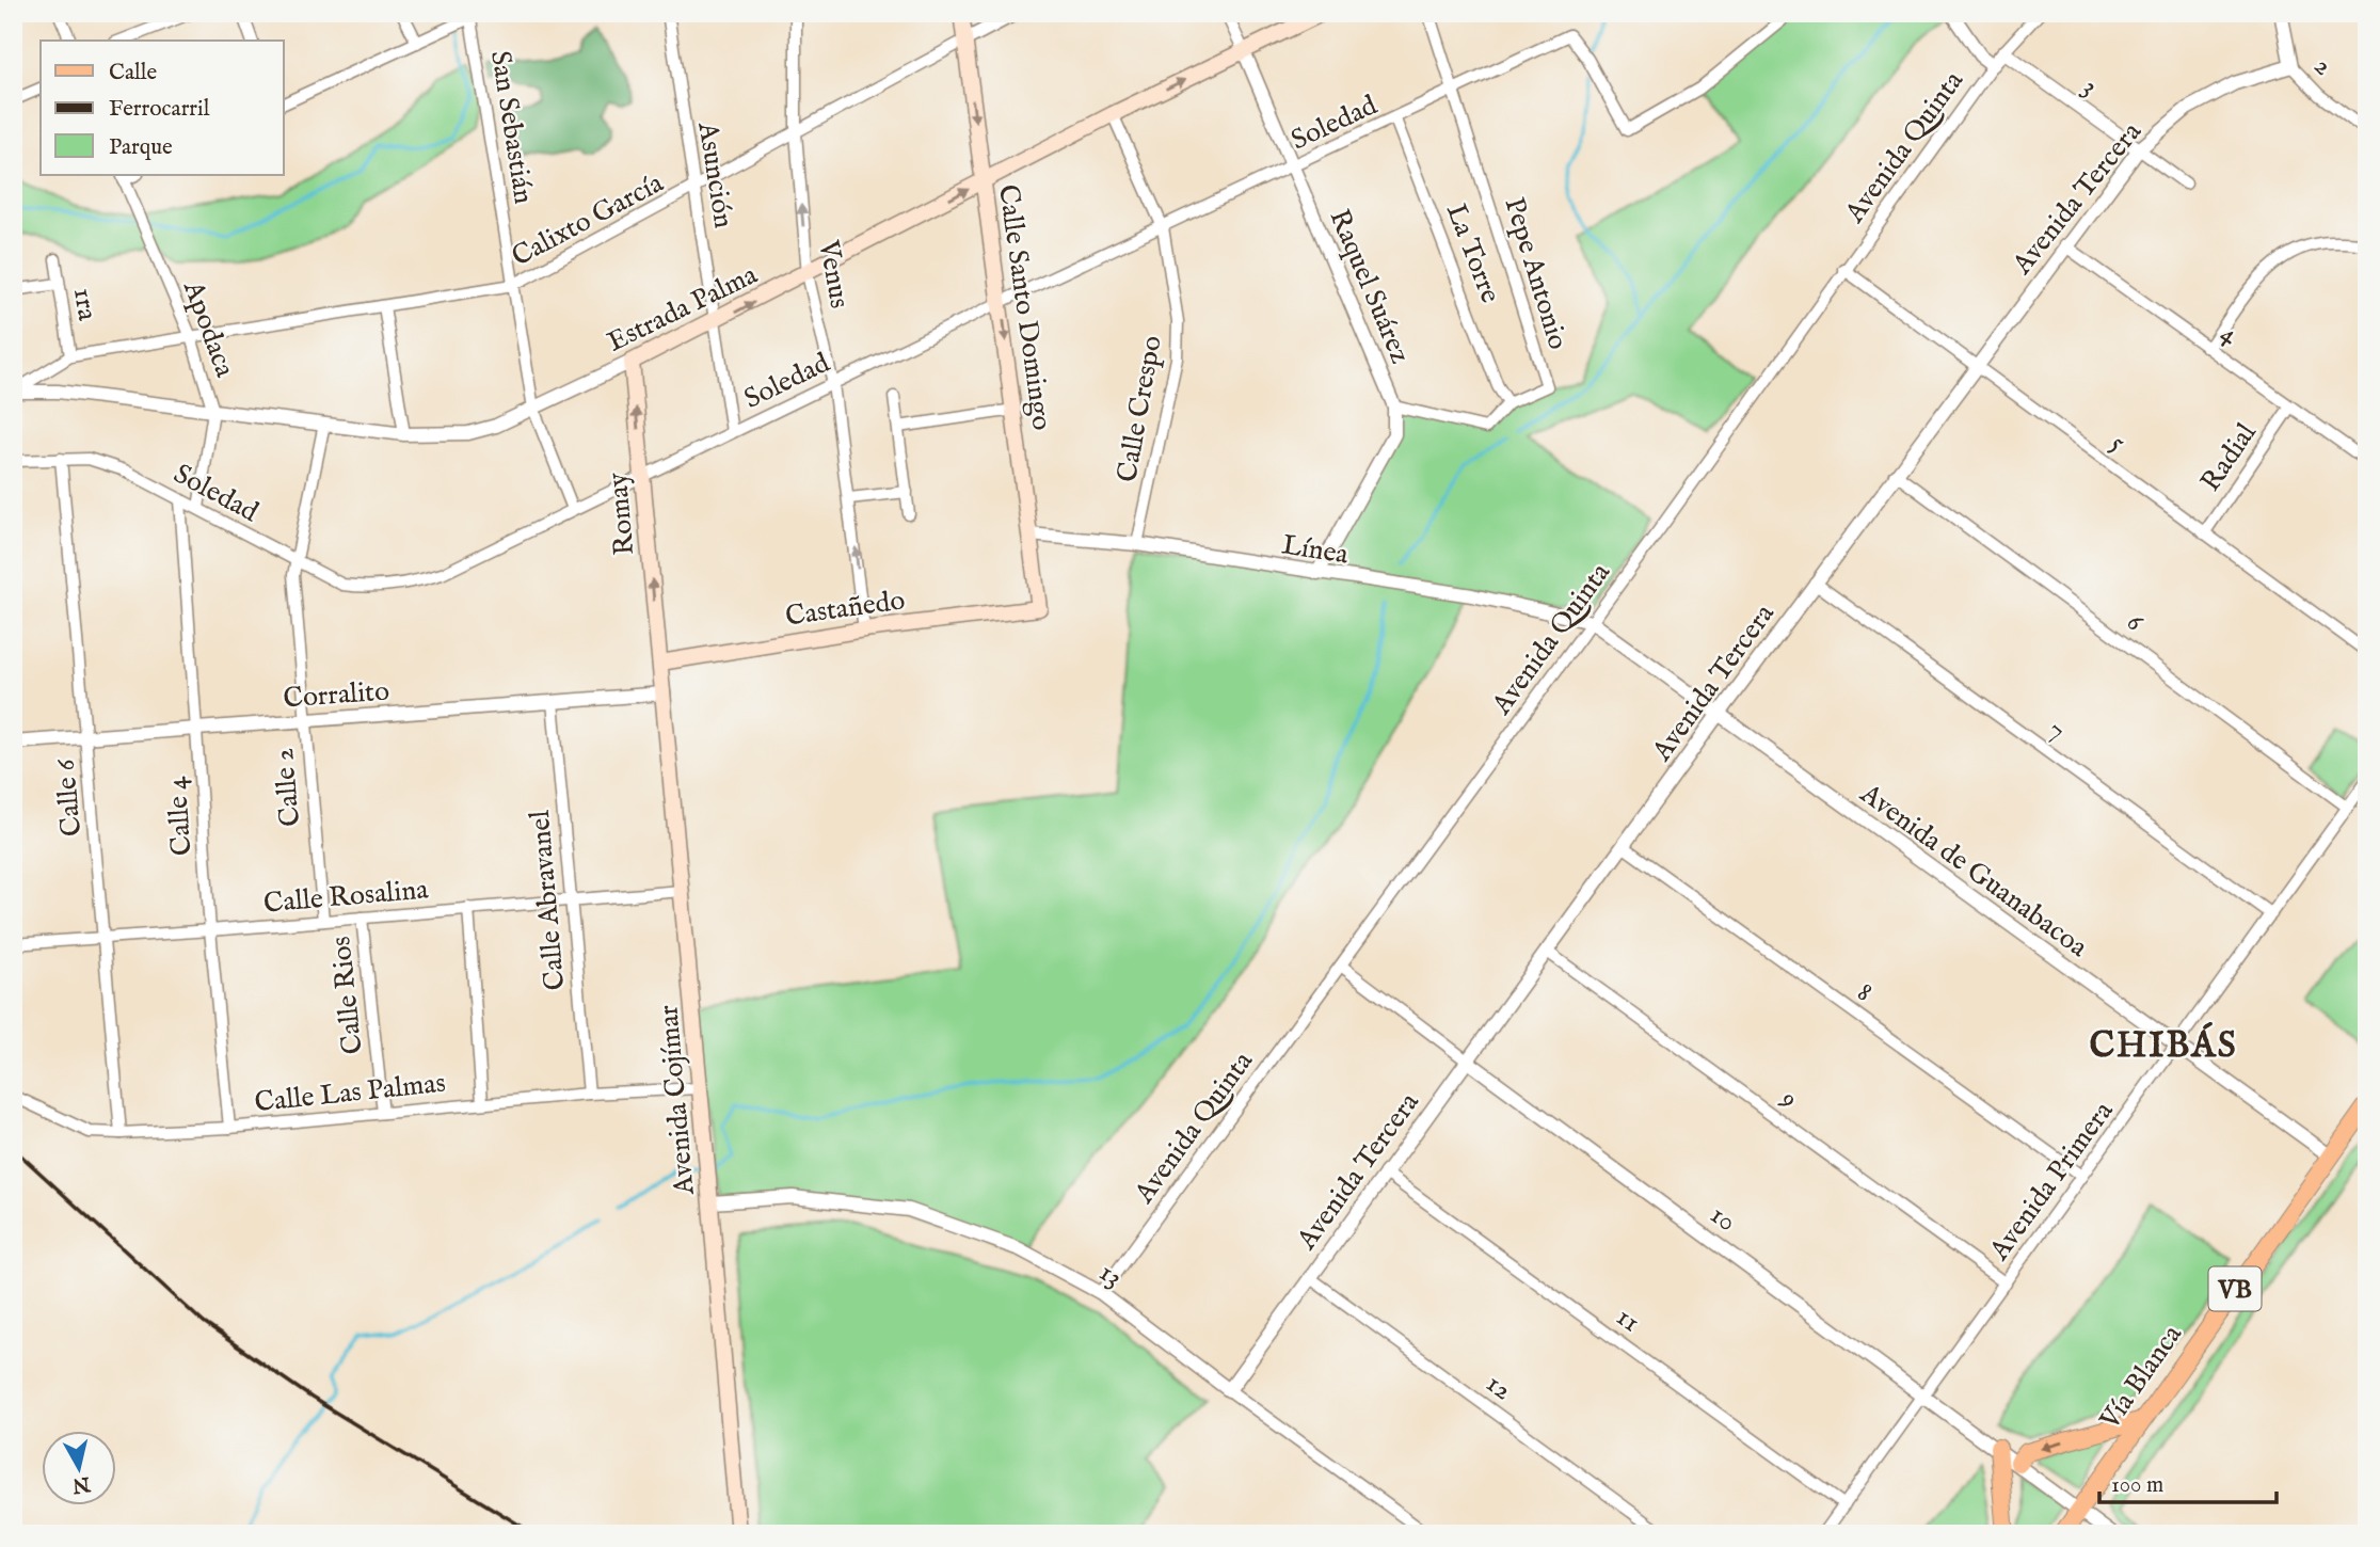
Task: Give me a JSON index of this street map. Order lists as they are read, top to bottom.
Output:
{
  "streets": {
    "main road": [
      "Estrada Palma",
      "Calle Santo Domingo",
      "Romay",
      "Castañedo",
      "Avenida Cojímar",
      "VB",
      "Vía Blanca"
    ],
    "street": [
      "2",
      "3",
      "Soledad",
      "San Sebastián",
      "Avenida Quinta",
      "Asunción",
      "Avenida Tercera",
      "Calixto García",
      "La Torre",
      "Pepe Antonio",
      "Venus",
      "Raquel Suárez",
      "1ra",
      "Apodaca",
      "4",
      "Calle Crespo",
      "5",
      "Radial",
      "Línea",
      "6",
      "Corralito",
      "7",
      "Calle 2",
      "Calle 6",
      "Calle 4",
      "Avenida de Guanabacoa",
      "Calle Rosalina",
      "Calle Abravanel",
      "8",
      "Calle Rios",
      "Calle Las Palmas",
      "9",
      "Avenida Primera",
      "10",
      "13",
      "11",
      "12"
    ]
  },
  "crossings": [
    ["2", "Avenida Tercera"],
    ["3", "Avenida Quinta"],
    ["3", "Avenida Tercera"],
    ["Soledad", "San Sebastián"],
    ["Soledad", "Asunción"],
    ["Soledad", "La Torre"],
    ["Soledad", "Pepe Antonio"],
    ["Soledad", "Venus"],
    ["Soledad", "Raquel Suárez"],
    ["Soledad", "Calle Santo Domingo"],
    ["Soledad", "Apodaca"],
    ["Soledad", "Calle Crespo"],
    ["Soledad", "Romay"],
    ["Soledad", "Calle 2"],
    ["Soledad", "Calle 6"],
    ["Soledad", "Calle 4"],
    ["San Sebastián", "Calixto García"],
    ["San Sebastián", "Estrada Palma"],
    ["Avenida Quinta", "5"],
    ["Avenida Quinta", "Línea"],
    ["Avenida Quinta", "Avenida de Guanabacoa"],
    ["Avenida Quinta", "10"],
    ["Avenida Quinta", "13"],
    ["Asunción", "Calixto García"],
    ["Asunción", "Estrada Palma"],
    ["Avenida Tercera", "4"],
    ["Avenida Tercera", "5"],
    ["Avenida Tercera", "6"],
    ["Avenida Tercera", "7"],
    ["Avenida Tercera", "Avenida de Guanabacoa"],
    ["Avenida Tercera", "8"],
    ["Avenida Tercera", "9"],
    ["Avenida Tercera", "10"],
    ["Avenida Tercera", "13"],
    ["Avenida Tercera", "11"],
    ["Avenida Tercera", "12"],
    ["Calixto García", "Venus"],
    ["Calixto García", "1ra"],
    ["Calixto García", "Estrada Palma"],
    ["Calixto García", "Calle Santo Domingo"],
    ["Calixto García", "Apodaca"],
    ["La Torre", "Pepe Antonio"],
    ["Pepe Antonio", "Raquel Suárez"],
    ["Venus", "Estrada Palma"],
    ["Venus", "Castañedo"],
    ["Raquel Suárez", "Estrada Palma"],
    ["Raquel Suárez", "Línea"],
    ["Estrada Palma", "Calle Santo Domingo"],
    ["Estrada Palma", "Apodaca"],
    ["Estrada Palma", "Calle Crespo"],
    ["Estrada Palma", "Romay"],
    ["Estrada Palma", "Calle 2"],
    ["Calle Santo Domingo", "Línea"],
    ["Calle Santo Domingo", "Castañedo"],
    ["4", "Radial"],
    ["Calle Crespo", "Línea"],
    ["5", "Radial"],
    ["Romay", "Castañedo"],
    ["Romay", "Avenida Cojímar"],
    ["Línea", "Avenida de Guanabacoa"],
    ["Castañedo", "Avenida Cojímar"],
    ["6", "Avenida Primera"],
    ["Corralito", "Calle 2"],
    ["Corralito", "Calle 6"],
    ["Corralito", "Calle 4"],
    ["Corralito", "Calle Abravanel"],
    ["Corralito", "Avenida Cojímar"],
    ["7", "Avenida Primera"],
    ["Calle 2", "Calle Rosalina"],
    ["Calle 6", "Calle Rosalina"],
    ["Calle 6", "Calle Las Palmas"],
    ["Calle 4", "Calle Rosalina"],
    ["Calle 4", "Calle Las Palmas"],
    ["Avenida de Guanabacoa", "Avenida Primera"],
    ["Avenida de Guanabacoa", "Vía Blanca"],
    ["Calle Rosalina", "Calle Abravanel"],
    ["Calle Rosalina", "Calle Rios"],
    ["Calle Rosalina", "Avenida Cojímar"],
    ["Calle Abravanel", "Calle Las Palmas"],
    ["8", "Avenida Primera"],
    ["Calle Rios", "Calle Las Palmas"],
    ["Calle Las Palmas", "Avenida Cojímar"],
    ["9", "Avenida Primera"],
    ["Avenida Cojímar", "13"],
    ["Avenida Primera", "10"],
    ["Avenida Primera", "11"],
    ["10", "Vía Blanca"]
  ],
  "one_way": ["Venus", "Calle Santo Domingo", "Romay"],
  "districts": ["CHIBÁS"],
  "legend": ["Calle", "Ferrocarril", "Parque"],
  "scale_bar": "100 m",
  "north": "bottom"
}
